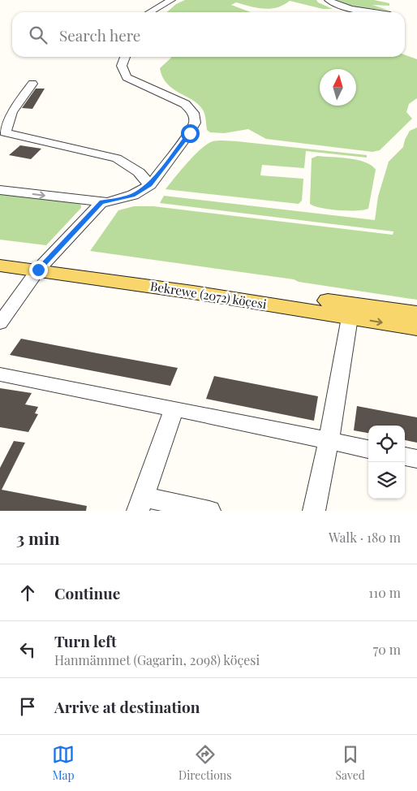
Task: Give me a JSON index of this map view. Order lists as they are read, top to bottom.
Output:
{
  "streets": {
    "main road": ["Bekrewe (2072) köçesi"]
  },
  "north": "top",
  "page": {
    "search": "Search here",
    "heading": ["3 min", "Walk · 180 m"],
    "list": [
      ["Continue", "110 m"],
      ["Turn left", "Hanmämmet (Gagarin, 2098) köçesi", "70 m"],
      "Arrive at destination"
    ],
    "nav": ["Map", "Directions", "Saved"]
  }
}
